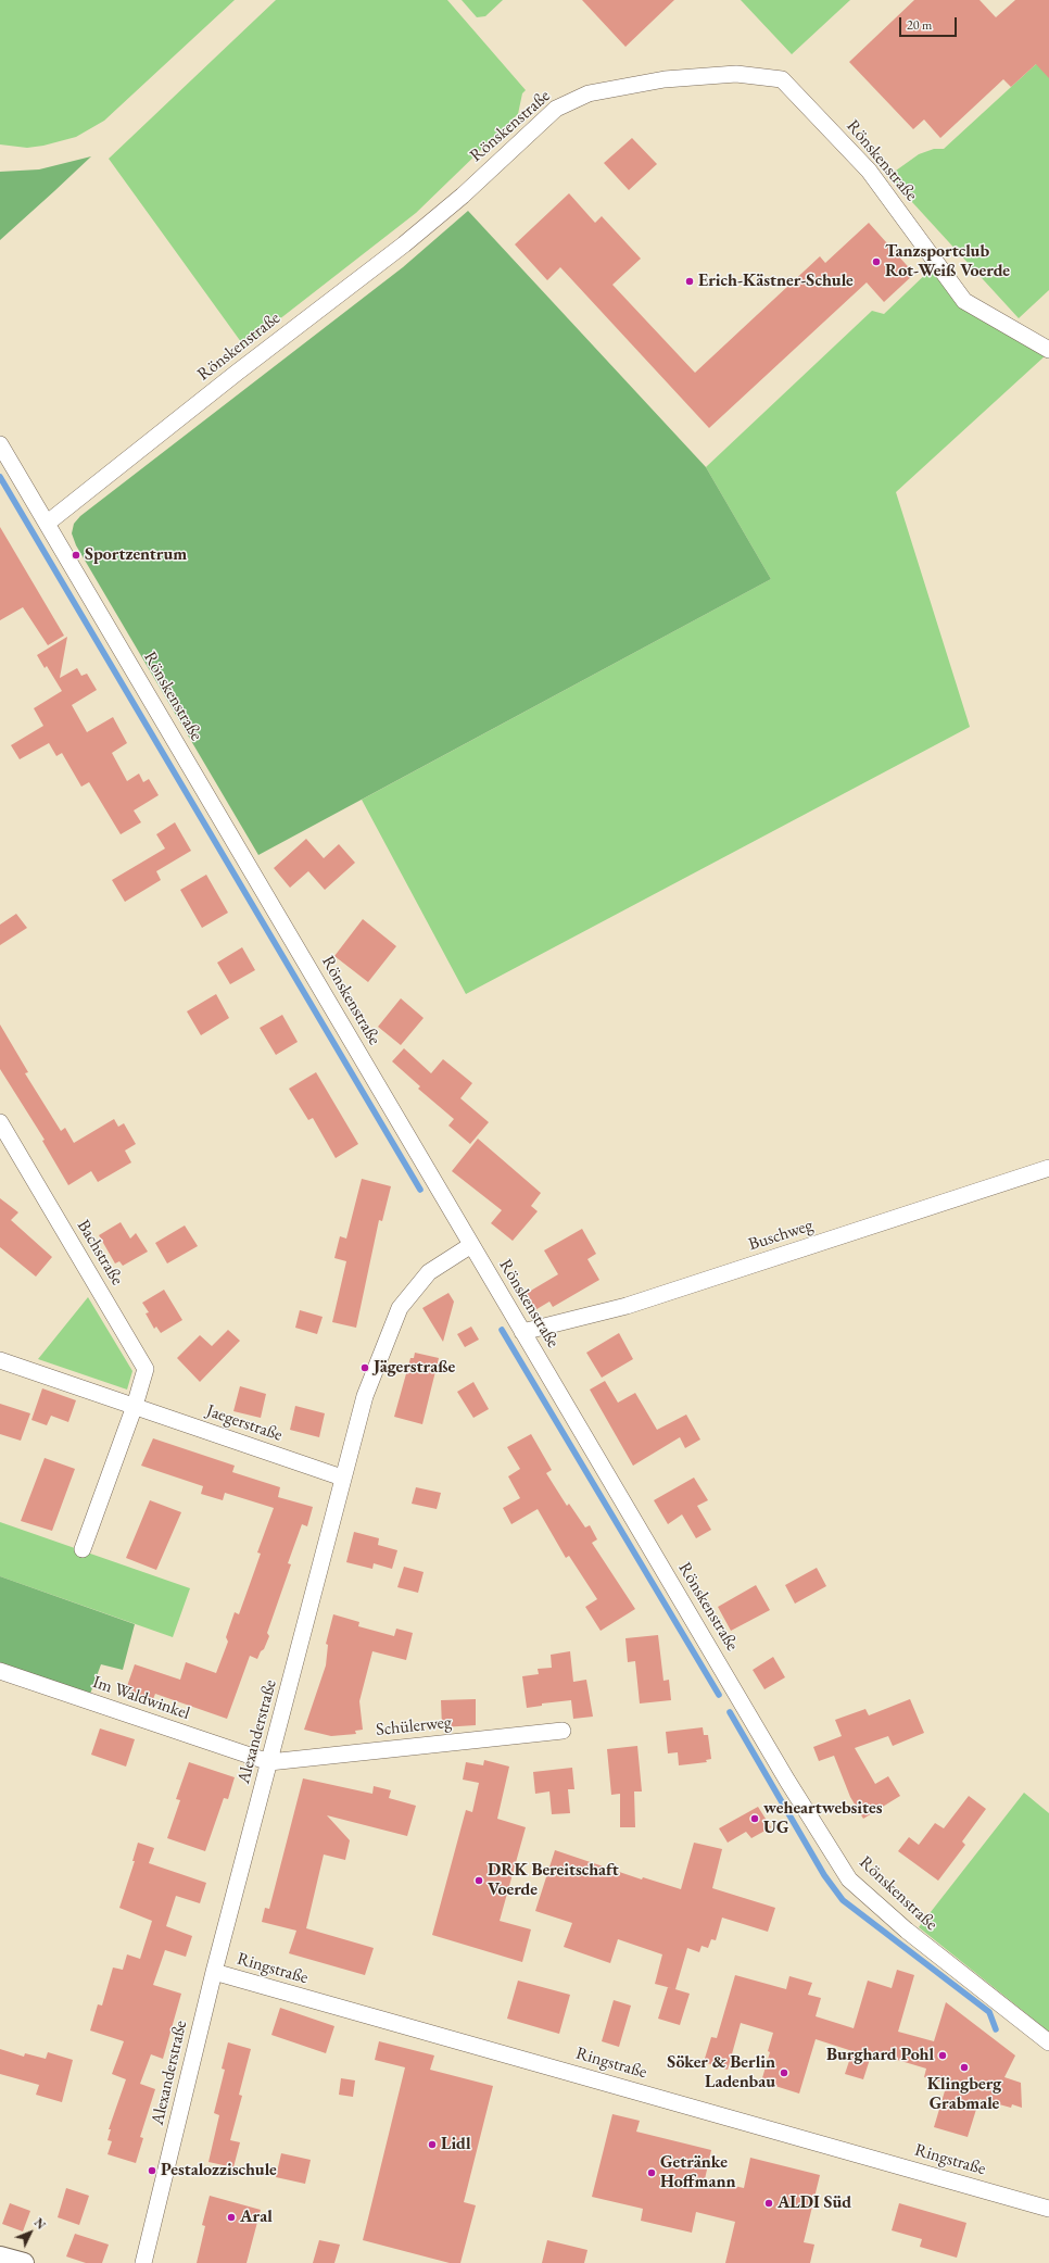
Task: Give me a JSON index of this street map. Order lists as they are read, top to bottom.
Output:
{
  "streets": {
    "street": [
      "Rönskenstraße",
      "Buschweg",
      "Bachstraße",
      "Jaegerstraße",
      "Im Waldwinkel",
      "Schülerweg",
      "Alexanderstraße",
      "Ringstraße"
    ]
  },
  "crossings": [
    ["Rönskenstraße", "Buschweg"],
    ["Rönskenstraße", "Alexanderstraße"],
    ["Bachstraße", "Jaegerstraße"],
    ["Jaegerstraße", "Alexanderstraße"],
    ["Im Waldwinkel", "Schülerweg"],
    ["Im Waldwinkel", "Alexanderstraße"],
    ["Schülerweg", "Alexanderstraße"],
    ["Alexanderstraße", "Ringstraße"]
  ],
  "places": [
    "Tanzsportclub Rot-Weiß Voerde",
    "Erich-Kästner-Schule",
    "Sportzentrum",
    "Jägerstraße",
    "weheartwebsites UG",
    "DRK Bereitschaft Voerde",
    "Burghard Pohl",
    "Klingberg Grabmale",
    "Söker & Berlin Ladenbau",
    "Lidl",
    "Pestalozzischule",
    "Getränke Hoffmann",
    "ALDI Süd",
    "Aral"
  ],
  "scale_bar": "20 m",
  "north": "top right"
}
